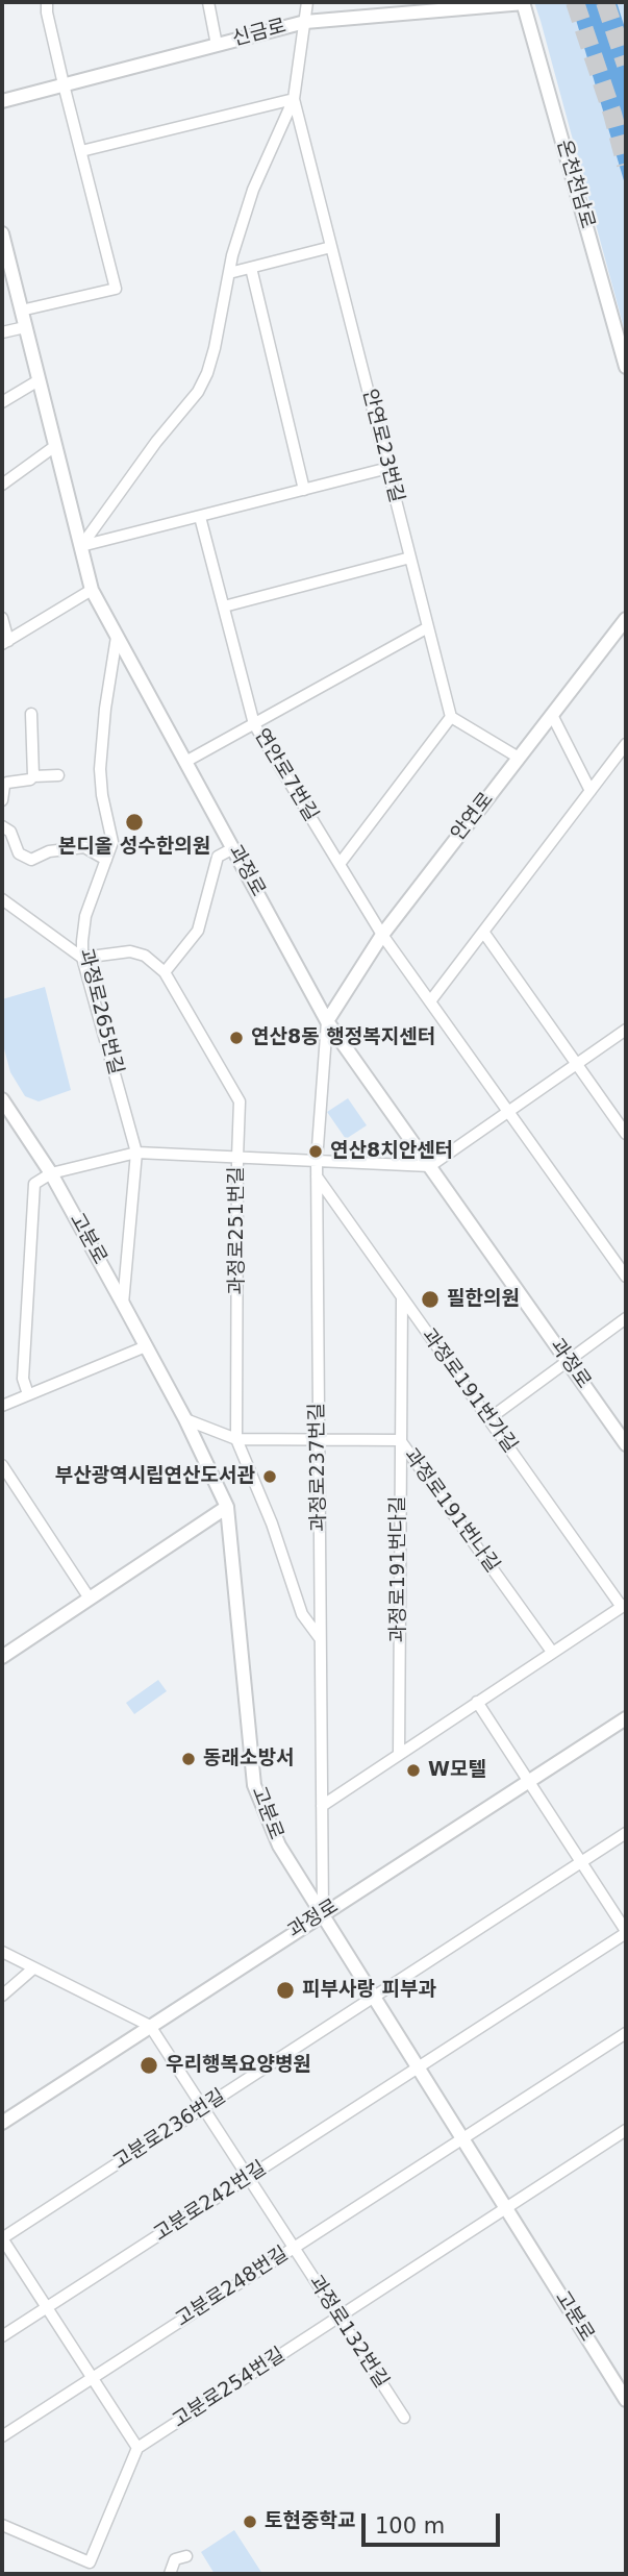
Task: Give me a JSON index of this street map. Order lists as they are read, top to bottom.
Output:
{
  "streets": {
    "main road": [
      "신금로",
      "온천천남로",
      "안연로",
      "과정로",
      "고분로"
    ],
    "street": [
      "안연로23번길",
      "연안로7번길",
      "과정로265번길",
      "과정로251번길",
      "과정로191번가길",
      "과정로237번길",
      "과정로191번나길",
      "과정로191번다길",
      "고분로236번길",
      "고분로242번길",
      "고분로248번길",
      "과정로132번길",
      "고분로254번길"
    ]
  },
  "crossings": [
    ["신금로", "온천천남로"],
    ["연안로7번길", "안연로"],
    ["안연로", "과정로"],
    ["안연로", "과정로237번길"],
    ["과정로", "과정로265번길"],
    ["과정로", "고분로"],
    ["과정로", "과정로237번길"],
    ["과정로", "과정로132번길"],
    ["과정로265번길", "고분로"],
    ["과정로251번길", "과정로237번길"],
    ["과정로251번길", "과정로191번나길"],
    ["고분로", "과정로237번길"],
    ["고분로", "과정로191번나길"],
    ["고분로", "고분로236번길"],
    ["고분로", "고분로242번길"],
    ["고분로", "고분로248번길"],
    ["고분로", "고분로254번길"],
    ["과정로191번가길", "과정로237번길"],
    ["과정로191번가길", "과정로191번다길"],
    ["과정로237번길", "과정로191번나길"],
    ["과정로191번나길", "과정로191번다길"],
    ["고분로236번길", "과정로132번길"],
    ["고분로242번길", "과정로132번길"],
    ["고분로248번길", "과정로132번길"],
    ["과정로132번길", "고분로254번길"]
  ],
  "places": [
    "본디올 성수한의원",
    "연산8동 행정복지센터",
    "연산8치안센터",
    "필한의원",
    "부산광역시립연산도서관",
    "동래소방서",
    "W모텔",
    "피부사랑 피부과",
    "우리행복요양병원",
    "토현중학교"
  ],
  "scale_bar": "100 m"
}
